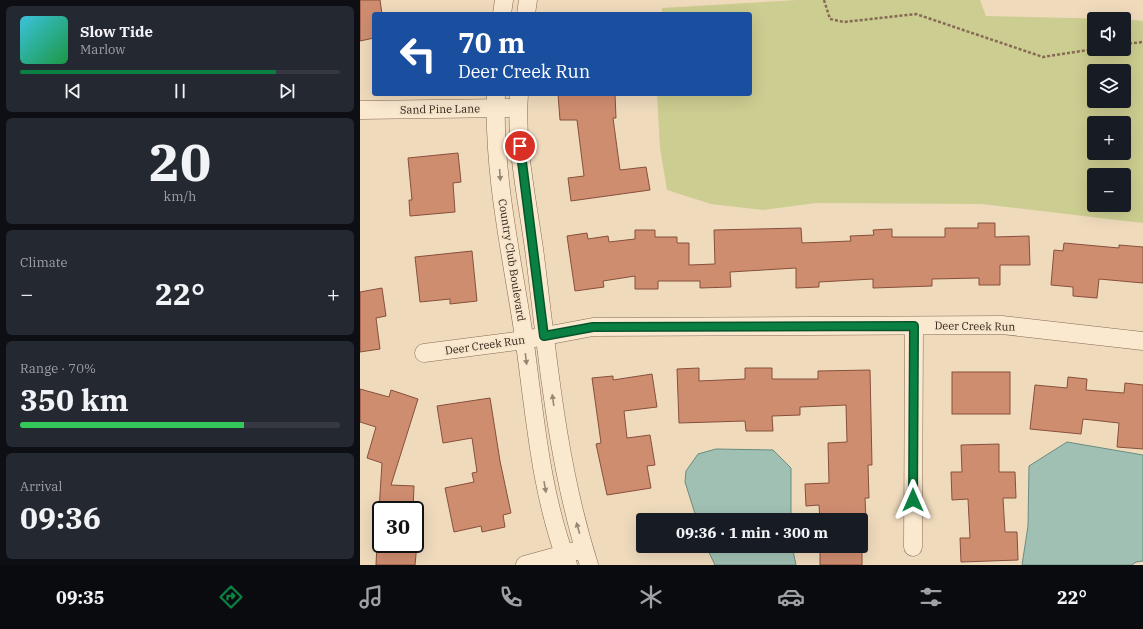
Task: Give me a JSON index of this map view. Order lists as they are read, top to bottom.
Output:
{
  "streets": {
    "street": ["Sand Pine Lane", "Country Club Boulevard", "Deer Creek Run"]
  },
  "crossings": [
    ["Sand Pine Lane", "Country Club Boulevard"],
    ["Country Club Boulevard", "Deer Creek Run"]
  ],
  "page": {
    "map_buttons": ["+", "−"],
    "turn": ["70 m", "Deer Creek Run"],
    "song": ["Slow Tide", "Marlow"],
    "tile": [
      ["20", "km/h"],
      "Climate",
      ["Range · 70%", "350 km"],
      ["Arrival", "09:36"]
    ],
    "heat": ["−", "22°", "+"],
    "limit": "30",
    "trip": "09:36 · 1 min · 300 m",
    "tabs": ["09:35", "22°"]
  }
}
